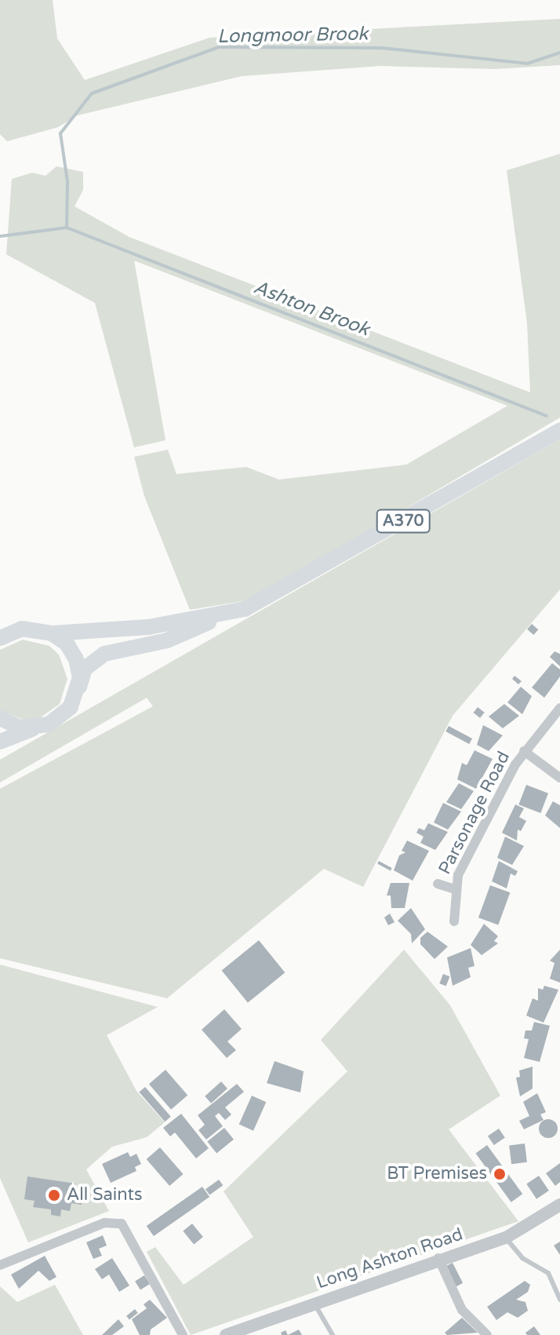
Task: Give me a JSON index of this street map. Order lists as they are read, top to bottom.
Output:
{
  "streets": {
    "main road": ["A370"],
    "street": ["Parsonage Road", "Long Ashton Road"]
  },
  "water": ["Longmoor Brook", "Ashton Brook"],
  "places": ["BT Premises", "All Saints"]
}
